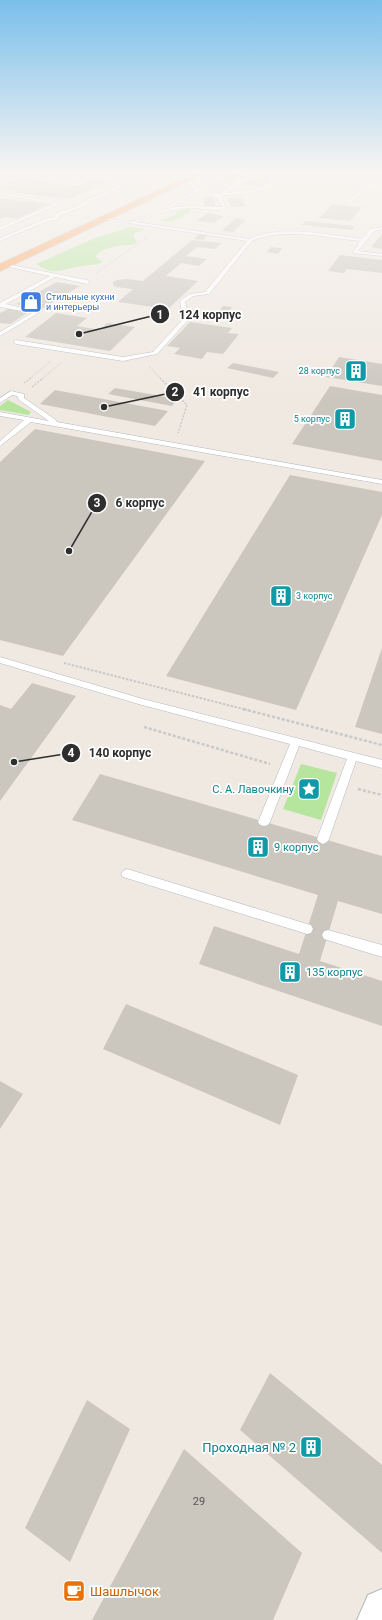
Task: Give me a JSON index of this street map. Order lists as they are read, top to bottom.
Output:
{
  "places": {
    "shop": ["Стильные кухни и интерьеры"],
    "other": [
      "124 корпус",
      "41 корпус",
      "6 корпус",
      "140 корпус"
    ],
    "building": [
      "28 корпус",
      "5 корпус",
      "3 корпус",
      "9 корпус",
      "135 корпус",
      "Проходная № 2"
    ],
    "place": ["С. А. Лавочкину"],
    "cafe": ["Шашлычок"]
  },
  "house_numbers": ["29"]
}
